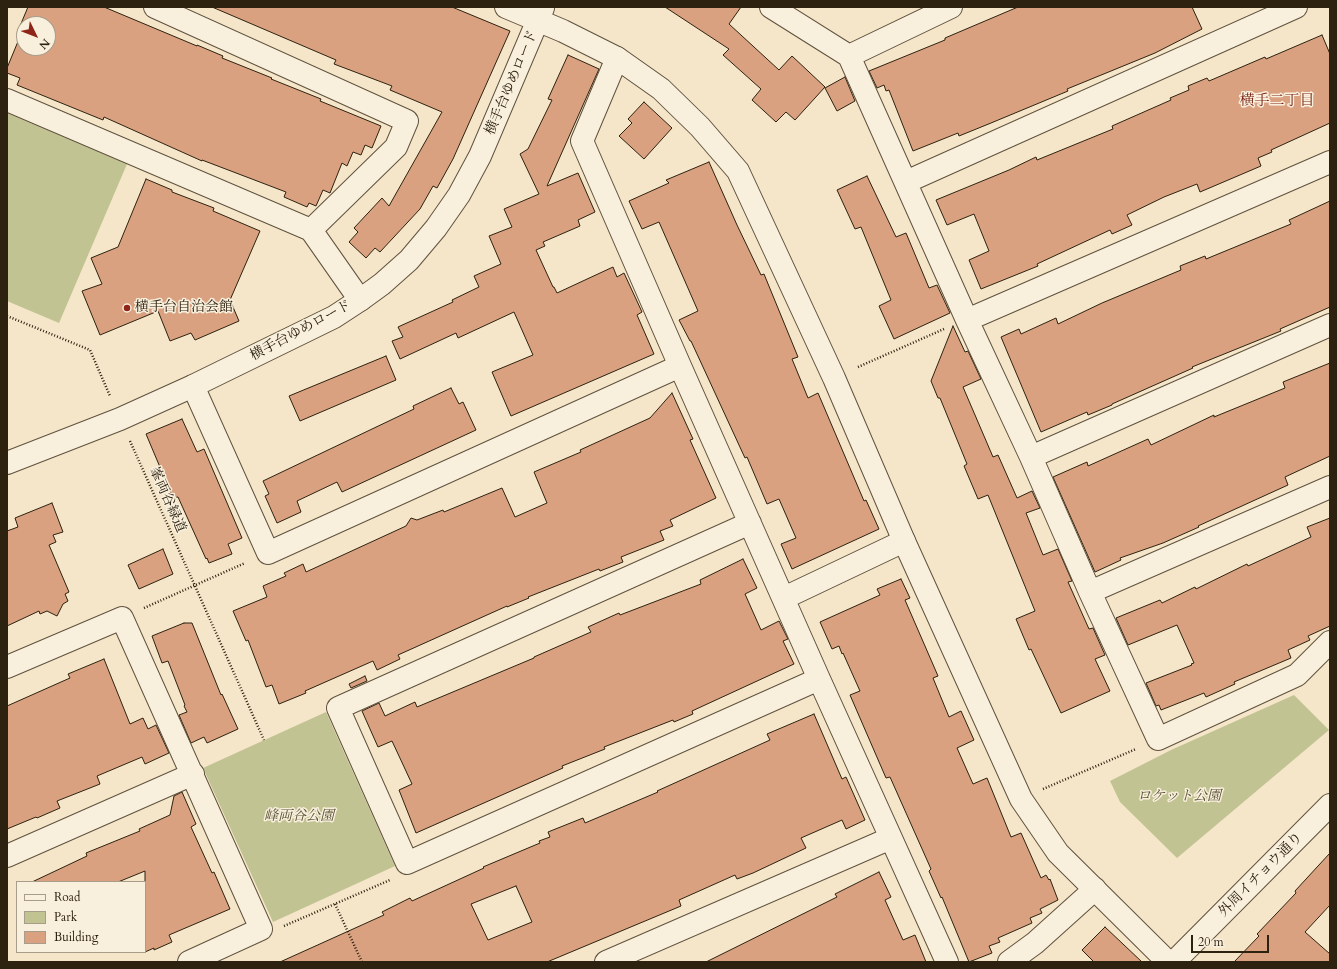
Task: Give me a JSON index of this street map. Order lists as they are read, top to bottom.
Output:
{
  "streets": {
    "street": ["横手台ゆめロード", "外周イチョウ通り"],
    "path": ["峯両谷緑道"]
  },
  "crossings": [
    ["横手台ゆめロード", "峯両谷緑道"]
  ],
  "districts": ["横手二丁目"],
  "parks": ["ロケット公園", "峰両谷公園"],
  "places": ["横手台自治会館"],
  "legend": ["Road", "Park", "Building"],
  "scale_bar": "20 m",
  "north": "bottom right"
}
